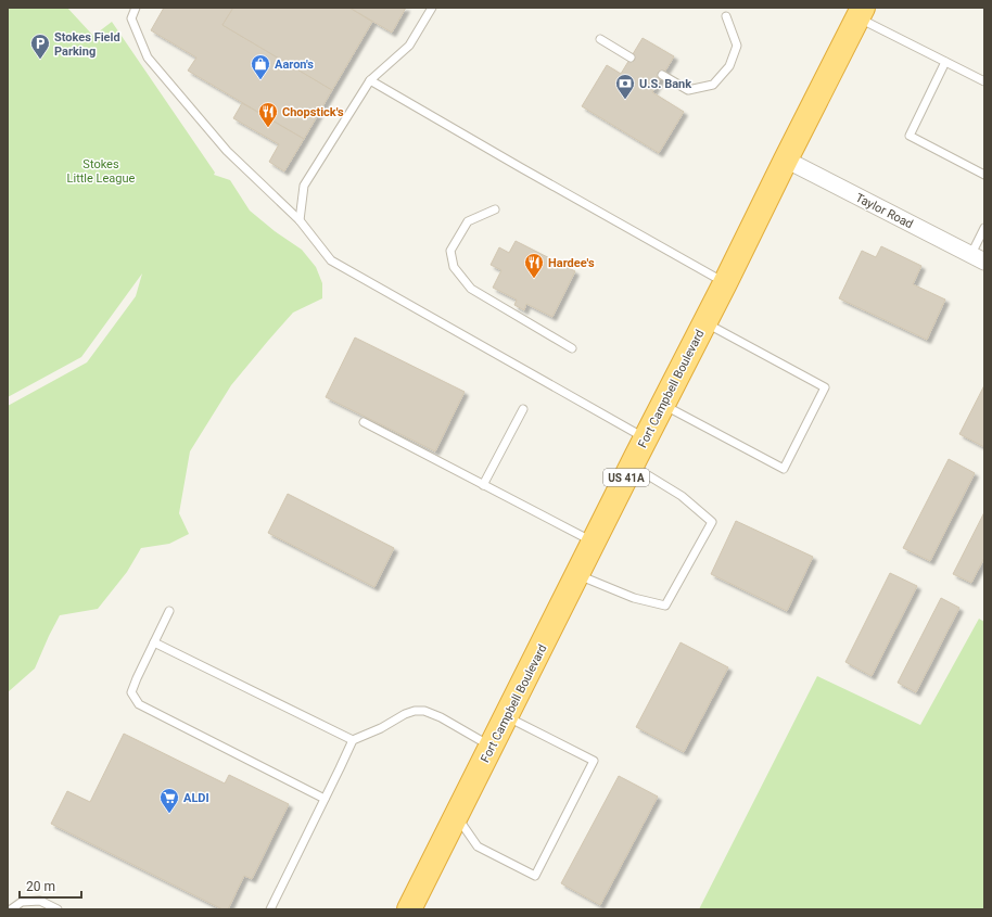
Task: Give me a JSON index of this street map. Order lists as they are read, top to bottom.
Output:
{
  "streets": {
    "highway": ["Fort Campbell Boulevard", "US 41A"],
    "street": ["Taylor Road"]
  },
  "crossings": [
    ["Taylor Road", "Fort Campbell Boulevard"]
  ],
  "parks": ["Stokes Little League"],
  "places": {
    "parking": ["Stokes Field Parking"],
    "shop": ["Aaron's"],
    "bank": ["U.S. Bank"],
    "restaurant": ["Chopstick's", "Hardee's"],
    "supermarket": ["ALDI"]
  },
  "scale_bar": "20 m"
}
